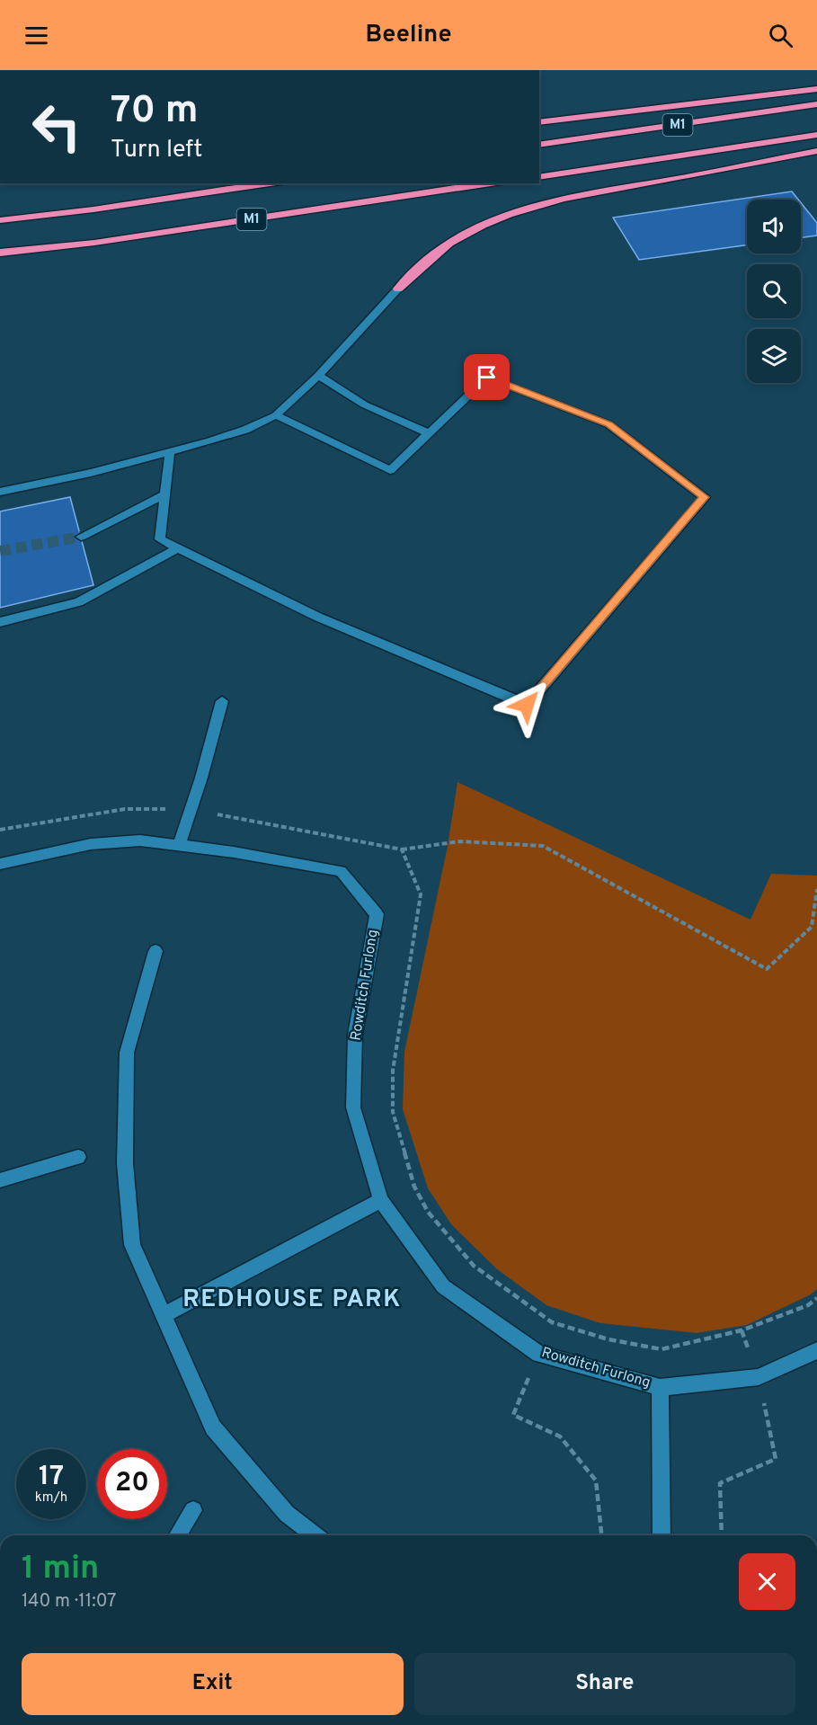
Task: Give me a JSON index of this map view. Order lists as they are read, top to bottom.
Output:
{
  "streets": {
    "highway": ["M1"],
    "street": ["Rowditch Furlong"]
  },
  "districts": ["REDHOUSE PARK"],
  "page": {
    "header": "Beeline",
    "turn": ["70 m", "Turn left"],
    "speed": "17 km/h",
    "limit": "20",
    "heading": ["1 min", "140 m · 11:07"],
    "buttons": ["Exit", "Share"]
  }
}
